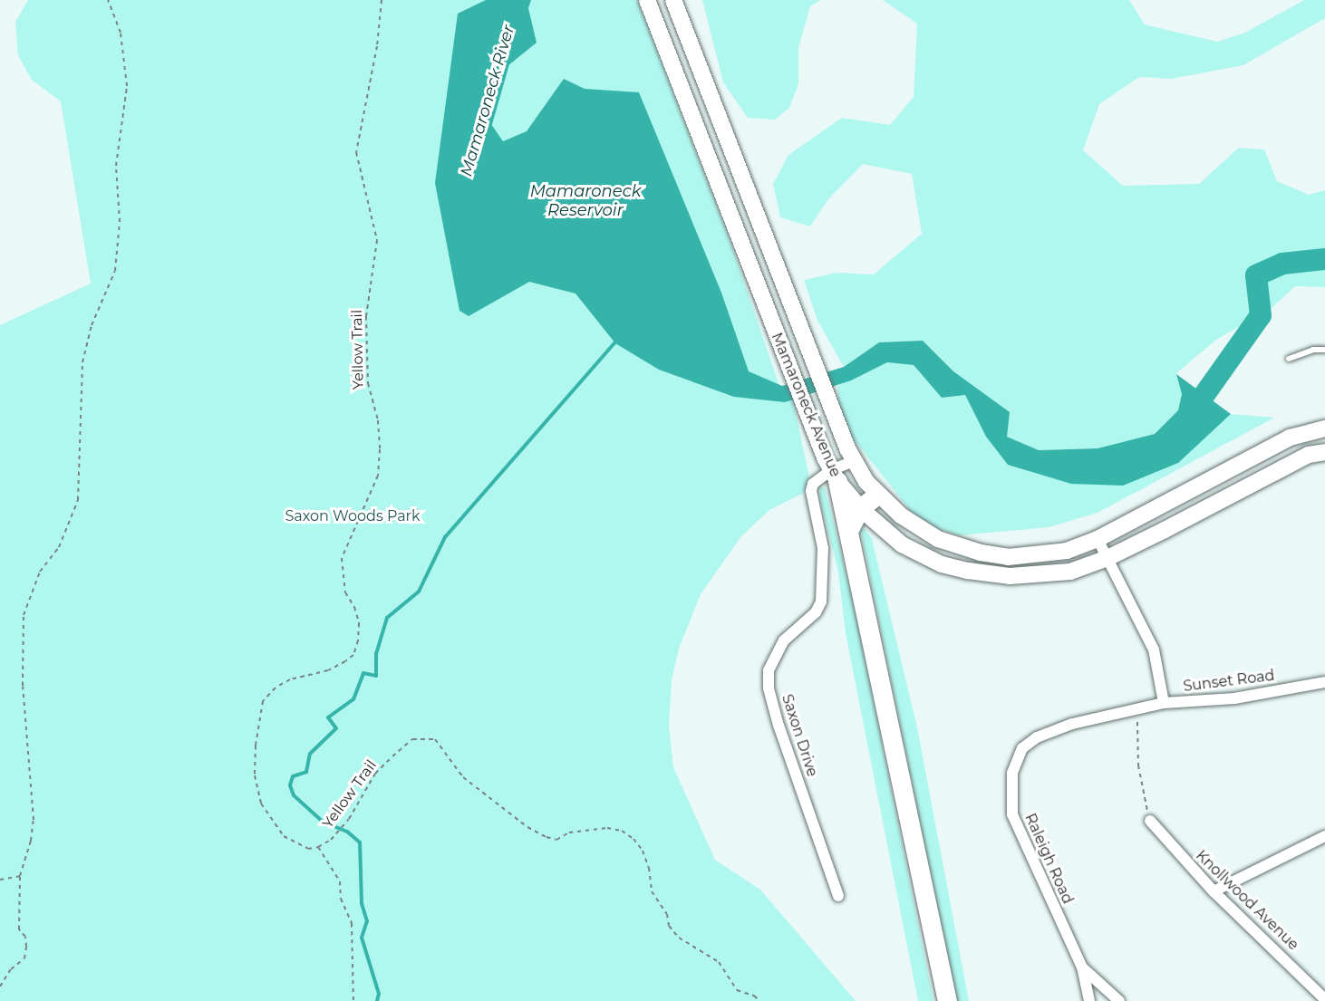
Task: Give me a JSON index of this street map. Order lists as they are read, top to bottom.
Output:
{
  "streets": {
    "main road": ["Mamaroneck Avenue"],
    "street": [
      "Sunset Road",
      "Saxon Drive",
      "Raleigh Road",
      "Knollwood Avenue"
    ],
    "path": ["Yellow Trail"]
  },
  "crossings": [
    ["Mamaroneck Avenue", "Saxon Drive"],
    ["Sunset Road", "Raleigh Road"]
  ],
  "water": ["Mamaroneck River", "Mamaroneck Reservoir"],
  "parks": ["Saxon Woods Park"]
}
